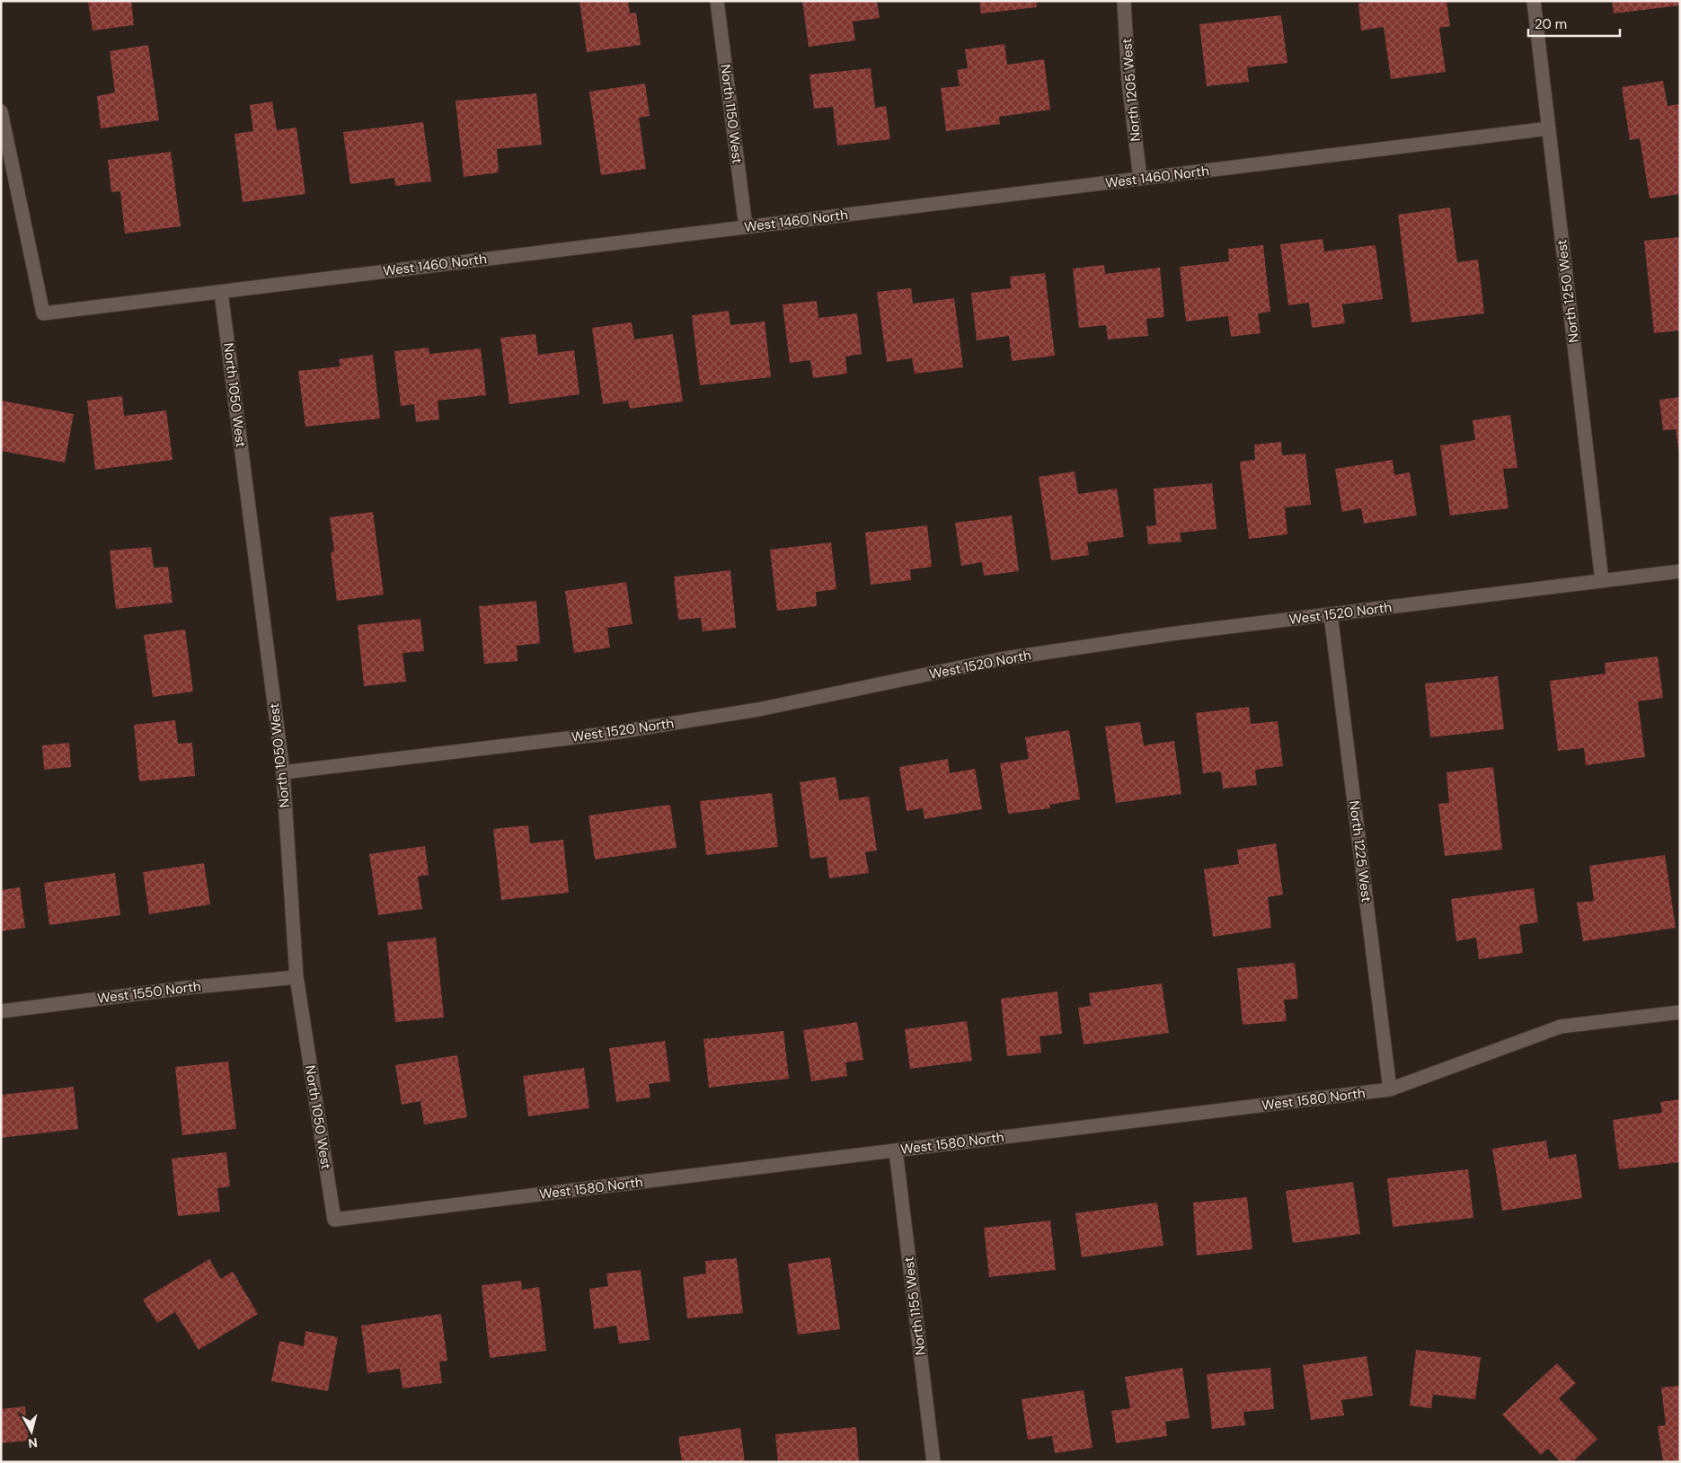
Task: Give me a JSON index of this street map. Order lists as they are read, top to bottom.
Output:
{
  "streets": {
    "street": [
      "North 1205 West",
      "North 1150 West",
      "West 1460 North",
      "North 1250 West",
      "North 1050 West",
      "West 1520 North",
      "North 1225 West",
      "West 1550 North",
      "West 1580 North",
      "North 1155 West"
    ]
  },
  "crossings": [
    ["North 1205 West", "West 1460 North"],
    ["North 1150 West", "West 1460 North"],
    ["West 1460 North", "North 1250 West"],
    ["West 1460 North", "North 1050 West"],
    ["North 1250 West", "West 1520 North"],
    ["North 1050 West", "West 1520 North"],
    ["North 1050 West", "West 1550 North"],
    ["North 1050 West", "West 1580 North"],
    ["West 1520 North", "North 1225 West"],
    ["North 1225 West", "West 1580 North"],
    ["West 1580 North", "North 1155 West"]
  ],
  "scale_bar": "20 m",
  "north": "bottom"
}
